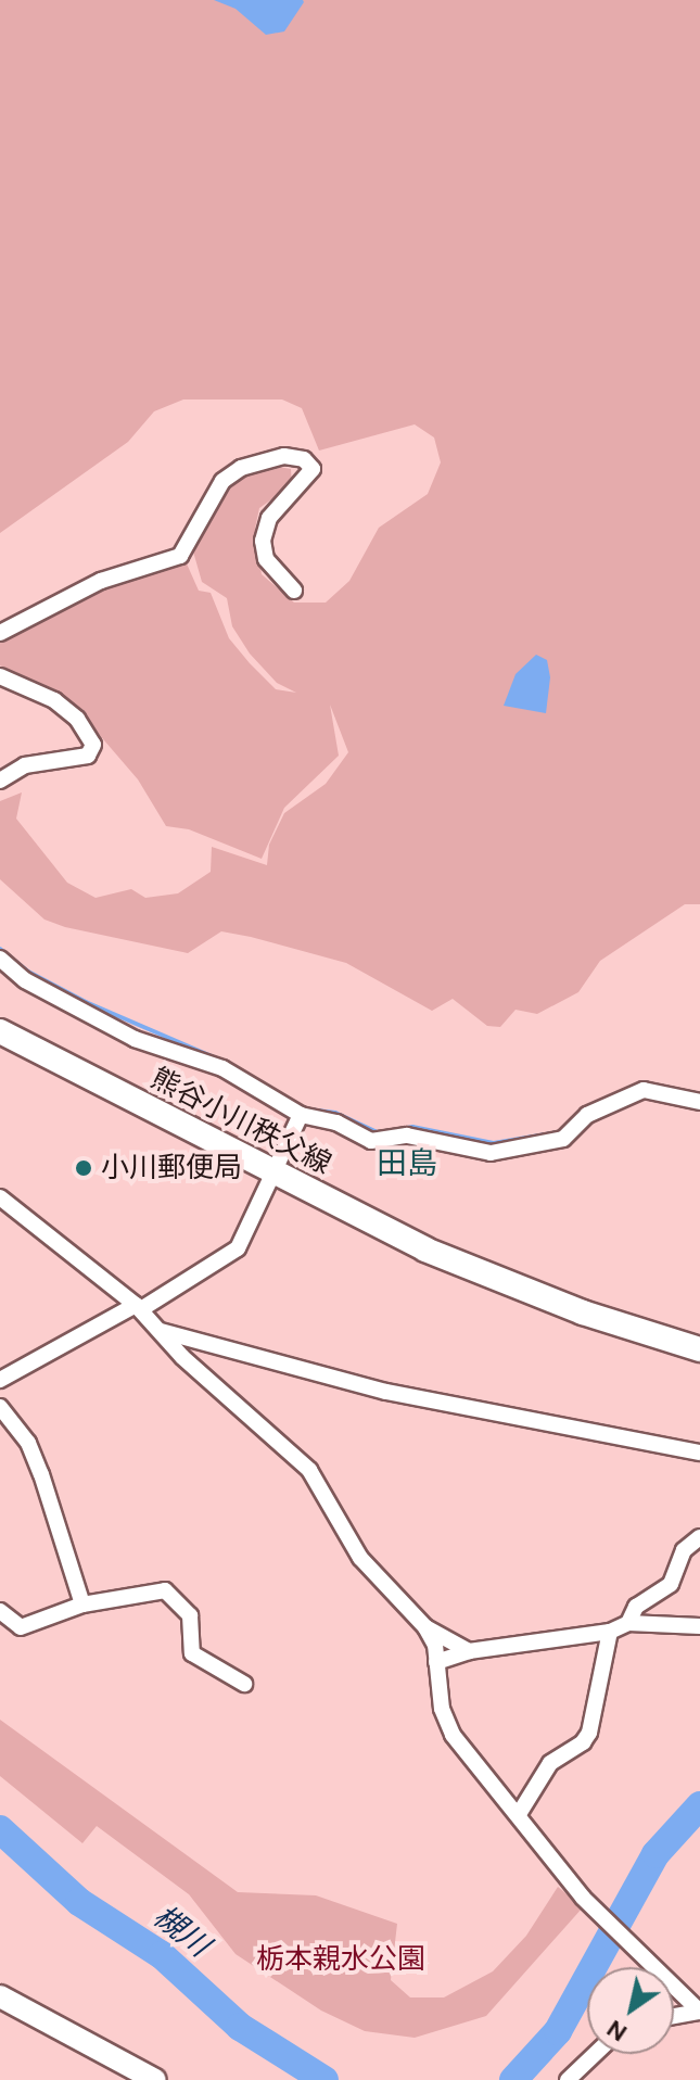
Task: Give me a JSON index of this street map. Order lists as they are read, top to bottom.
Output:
{
  "streets": {
    "main road": ["熊谷小川秩父線"]
  },
  "districts": ["田島"],
  "water": ["槻川"],
  "parks": ["栃本親水公園"],
  "places": ["小川郵便局"],
  "north": "bottom left"
}
